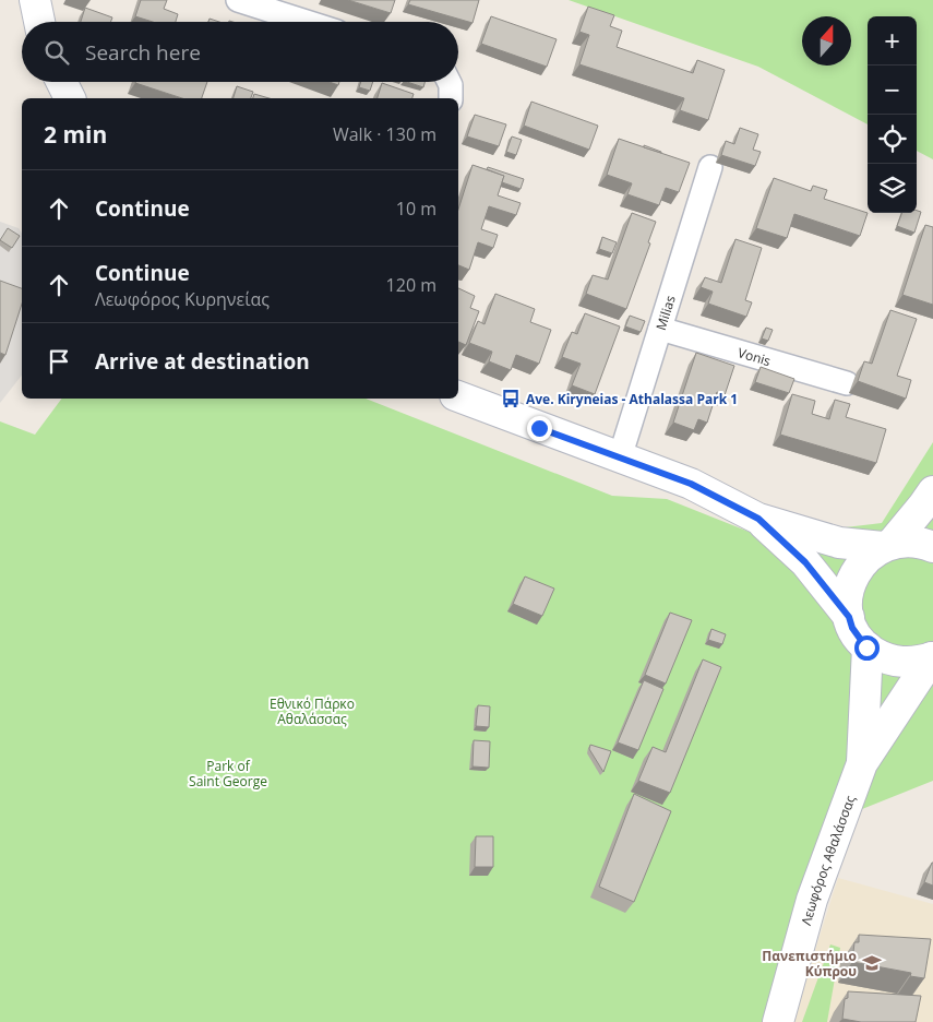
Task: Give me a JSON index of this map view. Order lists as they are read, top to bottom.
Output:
{
  "streets": {
    "main road": ["Λεωφόρος Αθαλάσσας"],
    "street": ["Milias", "Vonis"]
  },
  "crossings": [
    ["Milias", "Vonis"]
  ],
  "parks": ["Εθνικό Πάρκο Αθαλάσσας", "Park of Saint George"],
  "places": {
    "bus stop": ["Ave. Kiryneias - Athalassa Park 1"],
    "school or university": ["Πανεπιστήμιο Κύπρου"]
  },
  "north": "top",
  "page": {
    "map_buttons": ["+", "−"],
    "search": "Search here",
    "heading": ["2 min", "Walk · 130 m"],
    "list": [
      ["Continue", "10 m"],
      ["Continue", "Λεωφόρος Κυρηνείας", "120 m"],
      "Arrive at destination"
    ]
  }
}
